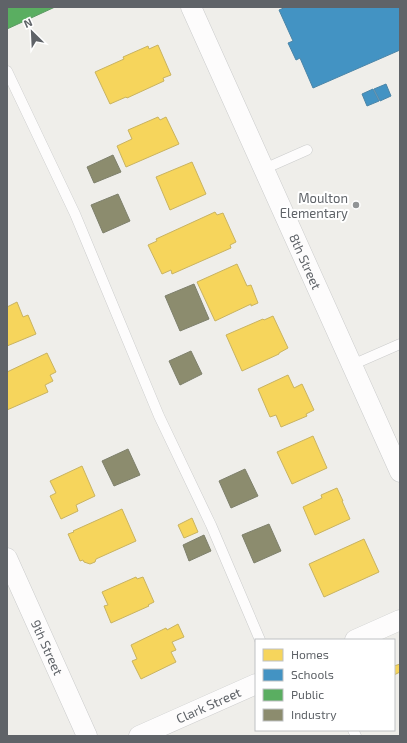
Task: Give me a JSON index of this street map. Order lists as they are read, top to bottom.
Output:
{
  "streets": {
    "street": ["8th Street", "9th Street", "Clark Street"]
  },
  "places": ["Moulton Elementary"],
  "legend": [
    "Homes",
    "Schools",
    "Public",
    "Industry"
  ],
  "north": "top left"
}
